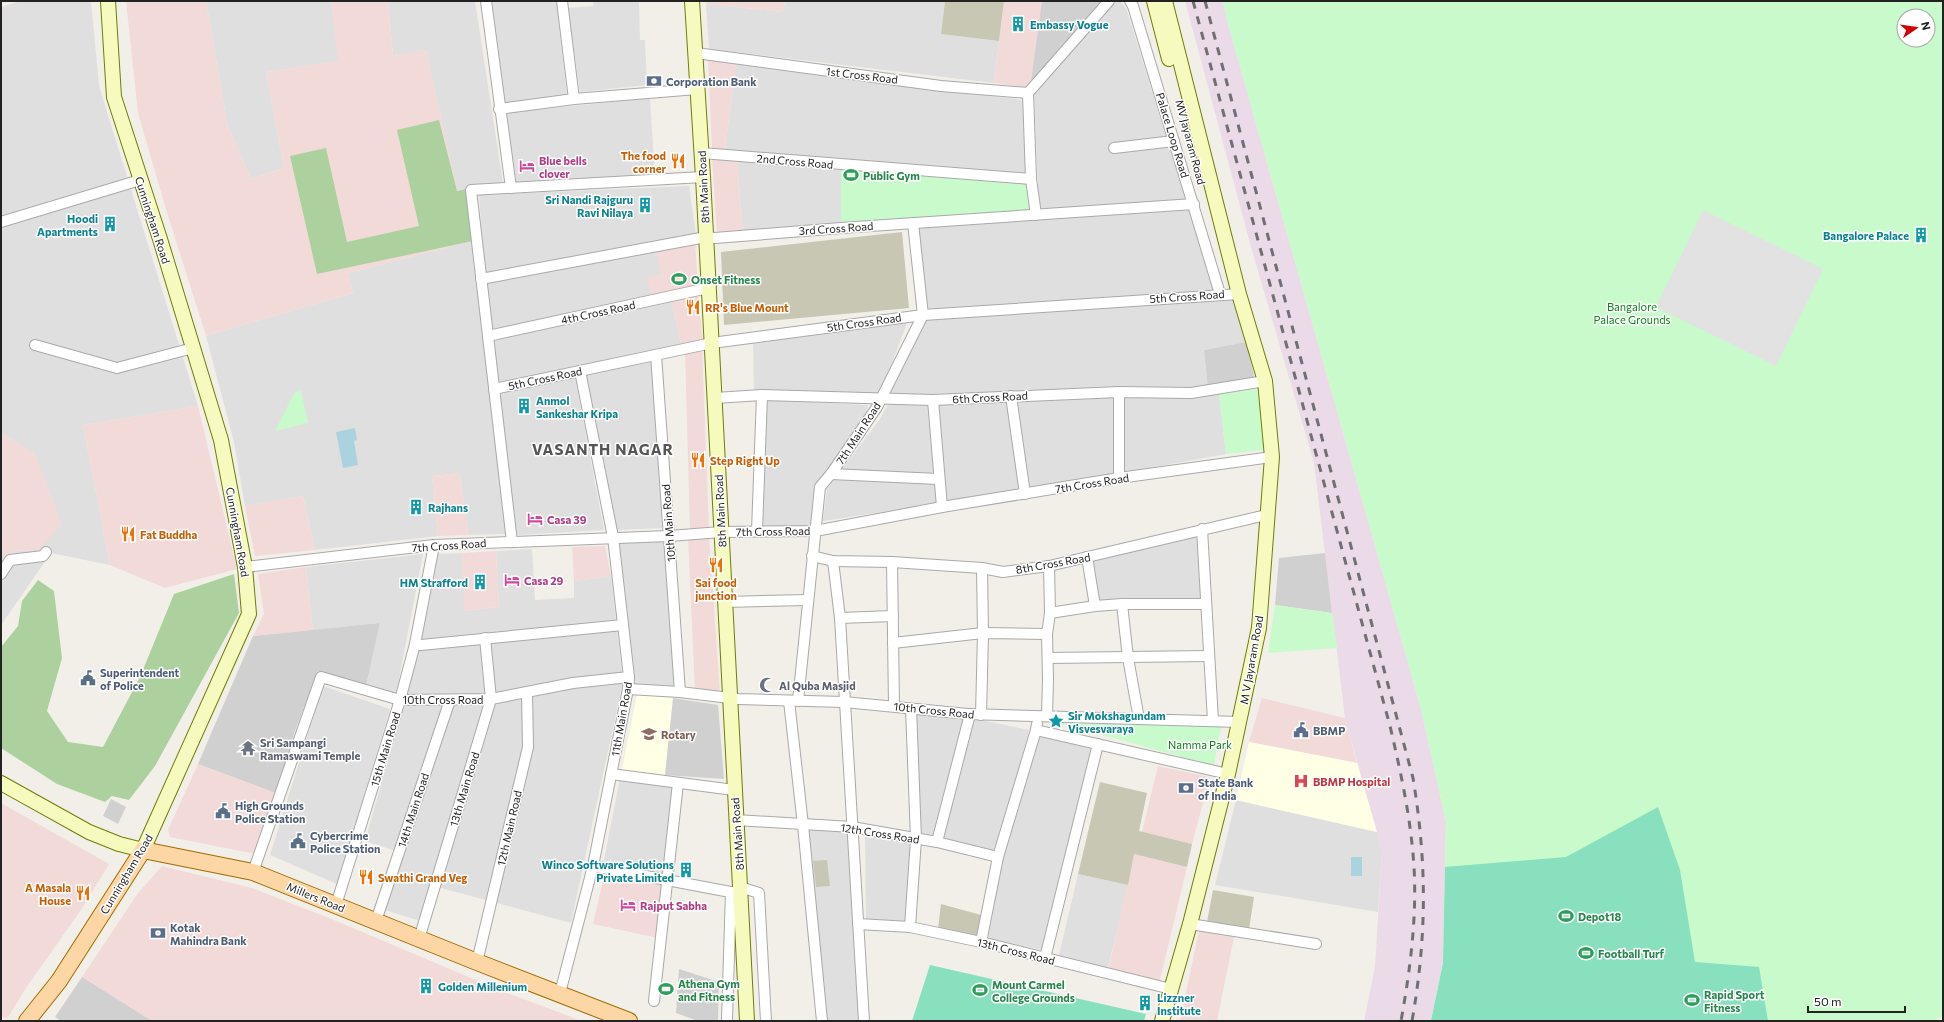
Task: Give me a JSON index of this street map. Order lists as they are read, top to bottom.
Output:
{
  "streets": {
    "main road": ["Cunningham Road", "Millers Road"],
    "street": [
      "1st Cross Road",
      "Palace Loop Road",
      "MV Jayaram Road",
      "2nd Cross Road",
      "8th Main Road",
      "3rd Cross Road",
      "5th Cross Road",
      "4th Cross Road",
      "6th Cross Road",
      "7th Main Road",
      "7th Cross Road",
      "10th Main Road",
      "8th Cross Road",
      "M V Jayaram Road",
      "10th Cross Road",
      "11th Main Road",
      "15th Main Road",
      "13th Main Road",
      "14th Main Road",
      "12th Main Road",
      "12th Cross Road",
      "13th Cross Road"
    ]
  },
  "crossings": [
    ["1st Cross Road", "8th Main Road"],
    ["Palace Loop Road", "3rd Cross Road"],
    ["Palace Loop Road", "5th Cross Road"],
    ["MV Jayaram Road", "5th Cross Road"],
    ["MV Jayaram Road", "M V Jayaram Road"],
    ["2nd Cross Road", "8th Main Road"],
    ["8th Main Road", "3rd Cross Road"],
    ["8th Main Road", "5th Cross Road"],
    ["8th Main Road", "4th Cross Road"],
    ["8th Main Road", "6th Cross Road"],
    ["8th Main Road", "7th Cross Road"],
    ["8th Main Road", "10th Cross Road"],
    ["8th Main Road", "12th Cross Road"],
    ["Cunningham Road", "7th Cross Road"],
    ["Cunningham Road", "Millers Road"],
    ["5th Cross Road", "7th Main Road"],
    ["5th Cross Road", "10th Main Road"],
    ["5th Cross Road", "M V Jayaram Road"],
    ["5th Cross Road", "11th Main Road"],
    ["6th Cross Road", "7th Main Road"],
    ["6th Cross Road", "M V Jayaram Road"],
    ["7th Main Road", "7th Cross Road"],
    ["7th Main Road", "8th Cross Road"],
    ["7th Main Road", "10th Cross Road"],
    ["7th Main Road", "12th Cross Road"],
    ["7th Cross Road", "10th Main Road"],
    ["7th Cross Road", "M V Jayaram Road"],
    ["7th Cross Road", "11th Main Road"],
    ["7th Cross Road", "15th Main Road"],
    ["10th Main Road", "10th Cross Road"],
    ["8th Cross Road", "M V Jayaram Road"],
    ["M V Jayaram Road", "10th Cross Road"],
    ["M V Jayaram Road", "13th Cross Road"],
    ["10th Cross Road", "11th Main Road"],
    ["10th Cross Road", "15th Main Road"],
    ["10th Cross Road", "13th Main Road"],
    ["10th Cross Road", "14th Main Road"],
    ["10th Cross Road", "12th Main Road"],
    ["10th Cross Road", "Millers Road"],
    ["11th Main Road", "Millers Road"],
    ["15th Main Road", "Millers Road"],
    ["13th Main Road", "Millers Road"],
    ["14th Main Road", "Millers Road"],
    ["12th Main Road", "Millers Road"]
  ],
  "districts": ["VASANTH NAGAR"],
  "parks": ["Bangalore Palace Grounds", "Namma Park"],
  "places": {
    "building": [
      "Embassy Vogue",
      "Sri Nandi Rajguru Ravi Nilaya",
      "Hoodi Apartments",
      "Bangalore Palace",
      "Anmol Sankeshar Kripa",
      "Rajhans",
      "HM Strafford",
      "Winco Software Solutions Private Limited",
      "Golden Millenium",
      "Lizzner Institute"
    ],
    "bank": ["Corporation Bank", "State Bank of India", "Kotak Mahindra Bank"],
    "restaurant": [
      "The food corner",
      "RR's Blue Mount",
      "Step Right Up",
      "Fat Buddha",
      "Sai food junction",
      "Swathi Grand Veg",
      "A Masala House"
    ],
    "hotel": [
      "Blue bells clover",
      "Casa 39",
      "Casa 29",
      "Rajput Sabha"
    ],
    "sports": [
      "Public Gym",
      "Onset Fitness",
      "Depot18",
      "Football Turf",
      "Athena Gym and Fitness",
      "Mount Carmel College Grounds",
      "Rapid Sport Fitness"
    ],
    "public building": [
      "Superintendent of Police",
      "BBMP",
      "High Grounds Police Station",
      "Cybercrime Police Station"
    ],
    "mosque": ["Al Quba Masjid"],
    "place": ["Sir Mokshagundam Visvesvaraya"],
    "school or university": ["Rotary"],
    "temple": ["Sri Sampangi Ramaswami Temple"],
    "hospital": ["BBMP Hospital"]
  },
  "scale_bar": "50 m",
  "north": "right"
}
